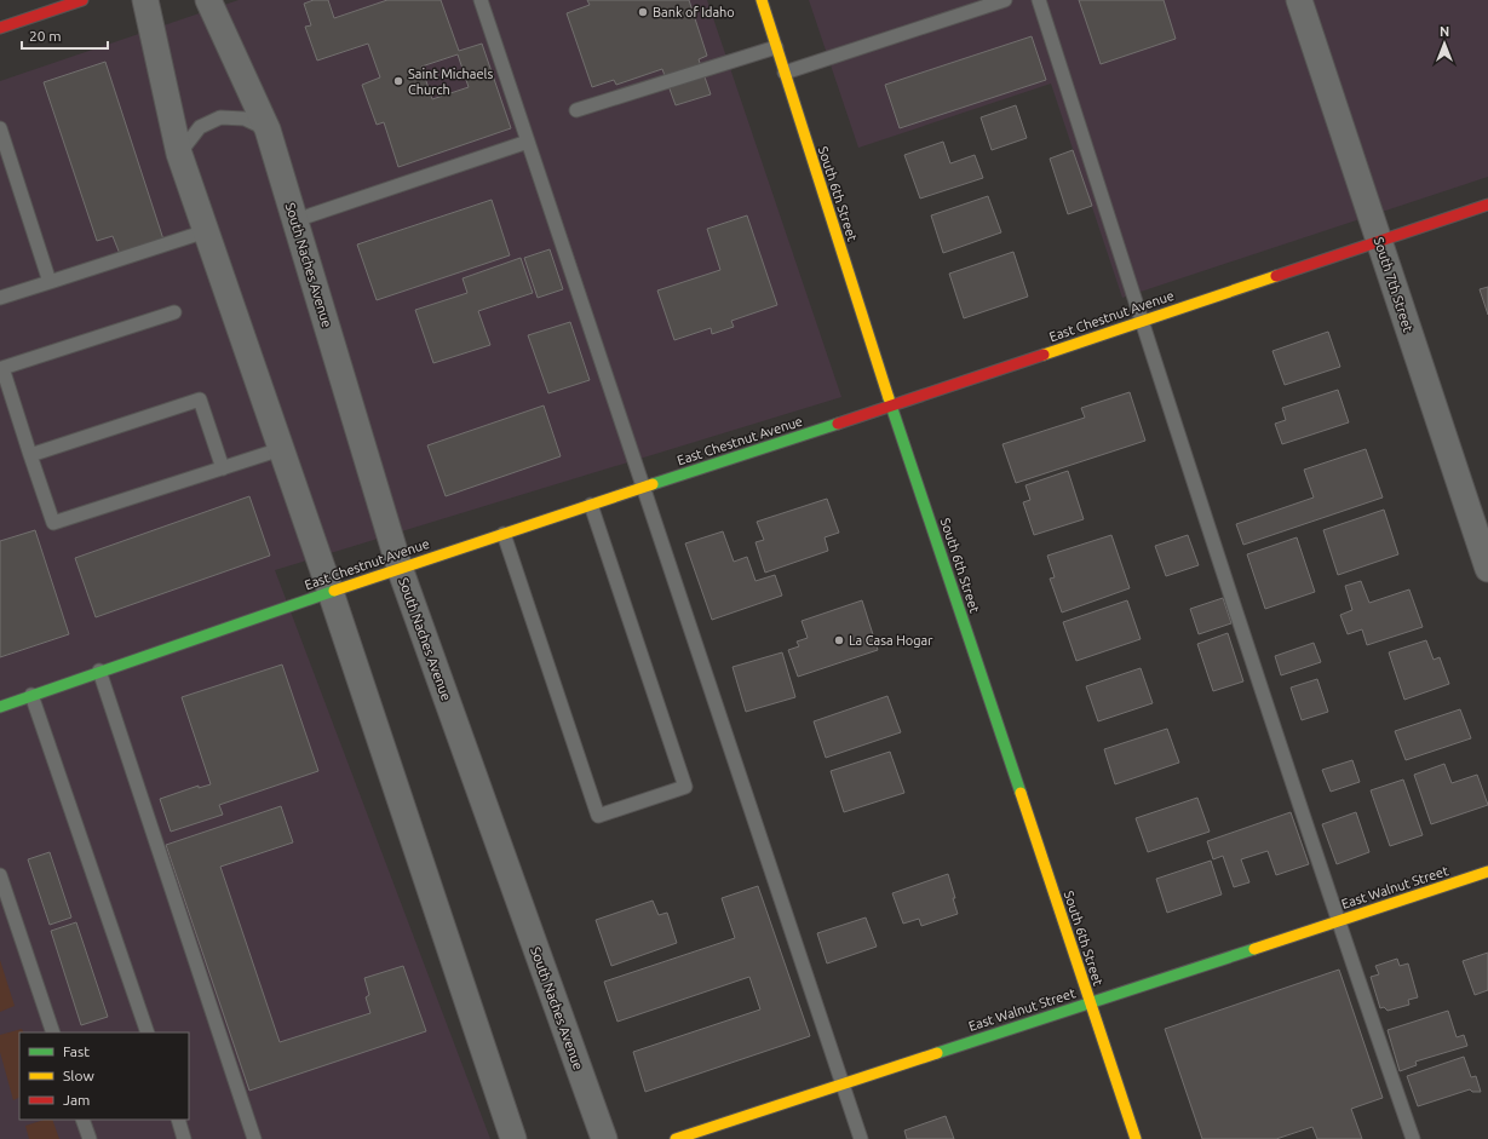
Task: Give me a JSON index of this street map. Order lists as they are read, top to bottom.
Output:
{
  "streets": {
    "street": [
      "South 6th Street",
      "South Naches Avenue",
      "South 7th Street",
      "East Chestnut Avenue",
      "East Walnut Street"
    ]
  },
  "crossings": [
    ["South 6th Street", "East Chestnut Avenue"],
    ["South 6th Street", "East Walnut Street"],
    ["South Naches Avenue", "East Chestnut Avenue"],
    ["South 7th Street", "East Chestnut Avenue"]
  ],
  "places": ["Bank of Idaho", "Saint Michaels Church", "La Casa Hogar"],
  "legend": ["Fast", "Slow", "Jam"],
  "scale_bar": "20 m",
  "north": "top"
}
